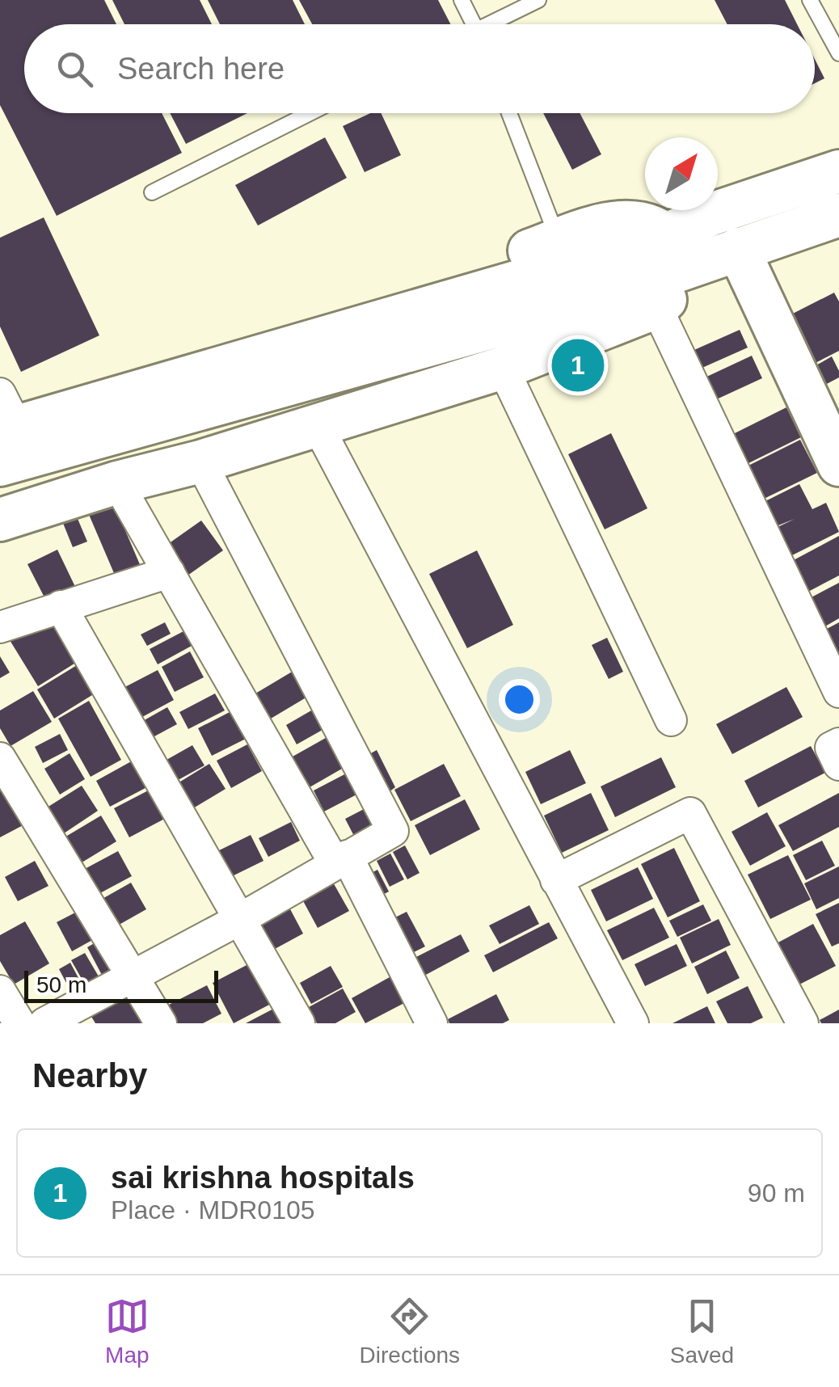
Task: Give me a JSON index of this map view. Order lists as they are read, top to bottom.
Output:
{
  "scale_bar": "50 m",
  "north": "top right",
  "page": {
    "search": "Search here",
    "pins": "1",
    "scale": "50 m",
    "heading": "Nearby",
    "list": [
      {
        "mark": "1",
        "name": "sai krishna hospitals",
        "note": "Place · MDR0105",
        "value": "90 m"
      }
    ],
    "nav": ["Map", "Directions", "Saved"]
  }
}
